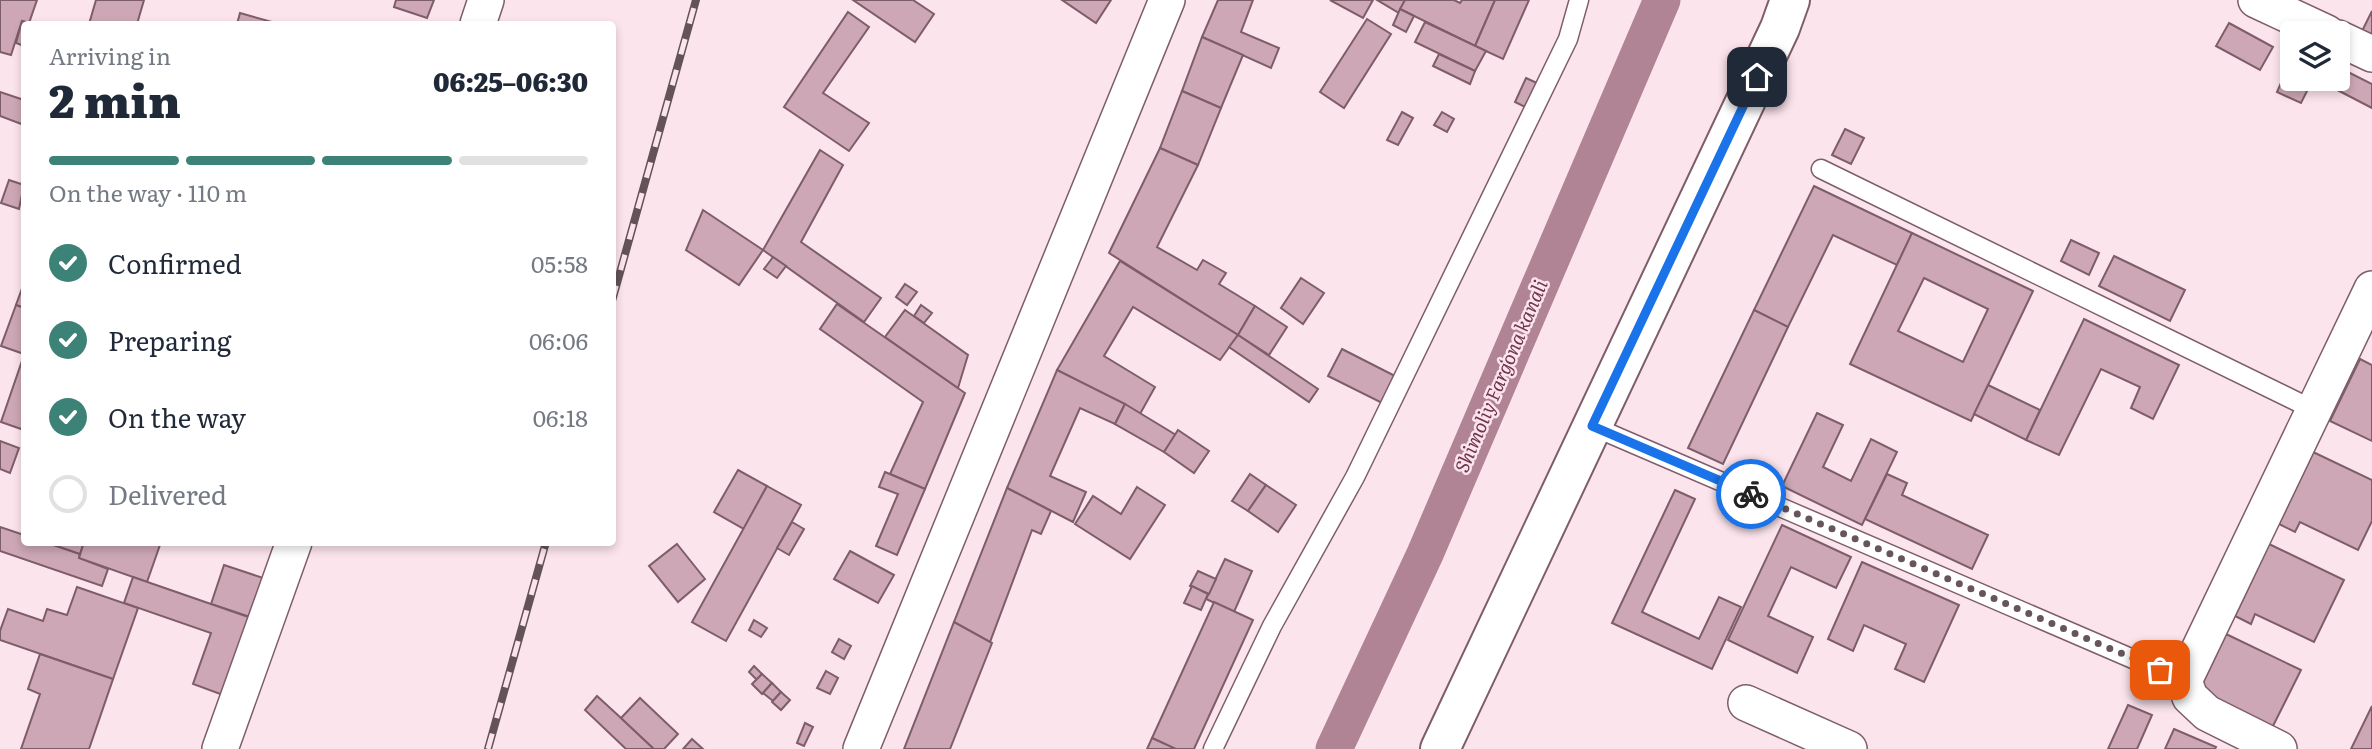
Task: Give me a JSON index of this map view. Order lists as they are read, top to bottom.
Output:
{
  "water": ["Shimoliy Fargʻona kanali"],
  "page": {
    "heading": ["2 min", "Arriving in", "06:25–06:30"],
    "bar": "On the way · 110 m",
    "list": [
      ["Confirmed", "05:58"],
      ["Preparing", "06:06"],
      ["On the way", "06:18"],
      "Delivered"
    ]
  }
}
